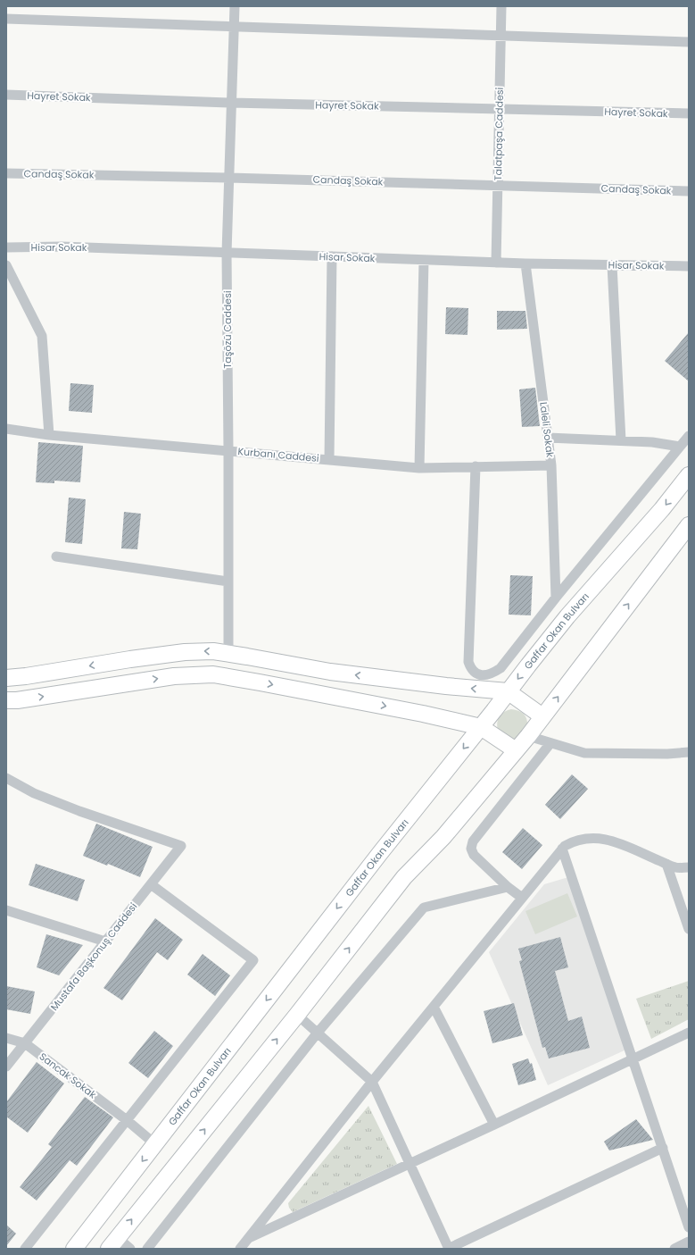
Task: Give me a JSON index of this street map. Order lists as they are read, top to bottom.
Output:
{
  "streets": {
    "highway": ["Gaffar Okan Bulvarı"],
    "street": [
      "Hayret Sokak",
      "Talatpaşa Caddesi",
      "Candaş Sokak",
      "Hisar Sokak",
      "Taşözü Caddesi",
      "Laleli Sokak",
      "Kurbanı Caddesi",
      "Mustafa Başkonuş Caddesi",
      "Sancak Sokak"
    ]
  },
  "crossings": [
    ["Hayret Sokak", "Talatpaşa Caddesi"],
    ["Hayret Sokak", "Taşözü Caddesi"],
    ["Talatpaşa Caddesi", "Candaş Sokak"],
    ["Talatpaşa Caddesi", "Hisar Sokak"],
    ["Candaş Sokak", "Taşözü Caddesi"],
    ["Hisar Sokak", "Taşözü Caddesi"],
    ["Hisar Sokak", "Laleli Sokak"],
    ["Taşözü Caddesi", "Kurbanı Caddesi"],
    ["Laleli Sokak", "Kurbanı Caddesi"],
    ["Gaffar Okan Bulvarı", "Sancak Sokak"],
    ["Mustafa Başkonuş Caddesi", "Sancak Sokak"]
  ]
}
